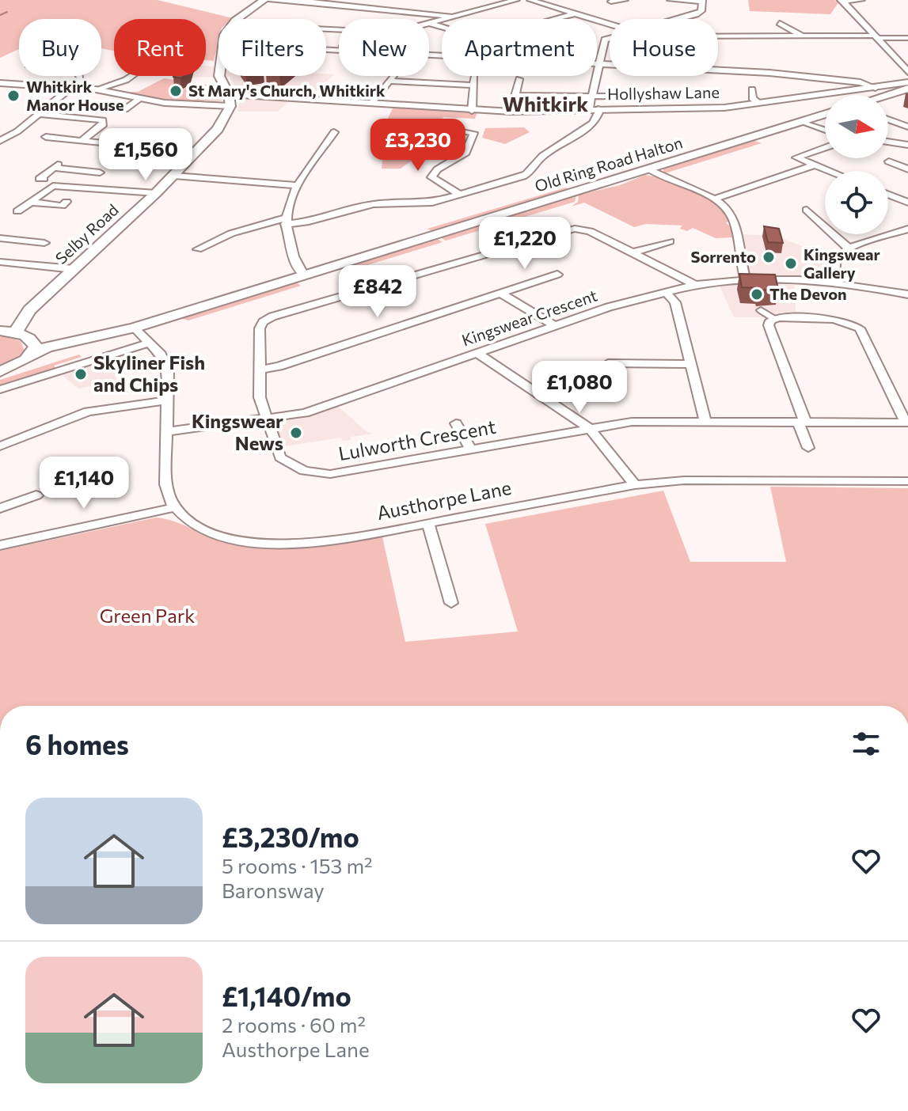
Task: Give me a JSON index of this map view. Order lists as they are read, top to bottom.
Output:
{
  "streets": {
    "main road": ["Old Ring Road Halton", "Selby Road"],
    "street": [
      "Hollyshaw Lane",
      "Kingswear Crescent",
      "Lulworth Crescent",
      "Austhorpe Lane"
    ]
  },
  "crossings": [
    ["Hollyshaw Lane", "Selby Road"],
    ["Kingswear Crescent", "Lulworth Crescent"]
  ],
  "districts": ["Whitkirk"],
  "parks": ["Green Park"],
  "places": [
    "St Mary's Church, Whitkirk",
    "Whitkirk Manor House",
    "Sorrento",
    "Kingswear Gallery",
    "The Devon",
    "Skyliner Fish and Chips",
    "Kingswear News"
  ],
  "north": "right",
  "page": {
    "chip": [
      "Buy",
      "Rent",
      "Filters",
      "New",
      "Apartment",
      "House"
    ],
    "price": [
      "£3,230",
      "£1,560",
      "£1,220",
      "£842",
      "£1,080",
      "£1,140"
    ],
    "heading": "6 homes",
    "list": [
      {
        "name": "£3,230/mo",
        "note": "5 rooms · 153 m² · Baronsway"
      },
      {
        "name": "£1,140/mo",
        "note": "2 rooms · 60 m² · Austhorpe Lane"
      }
    ]
  }
}
